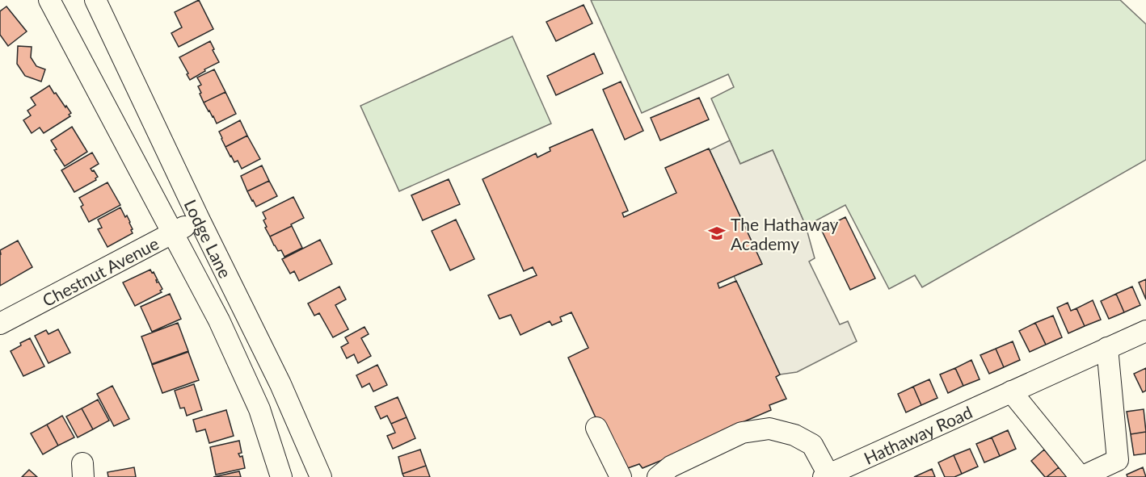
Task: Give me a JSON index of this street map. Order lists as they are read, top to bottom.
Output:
{
  "streets": {
    "street": ["Lodge Lane", "Chestnut Avenue", "Hathaway Road"]
  },
  "crossings": [
    ["Lodge Lane", "Chestnut Avenue"]
  ],
  "places": {
    "school or university": ["The Hathaway Academy"]
  }
}
